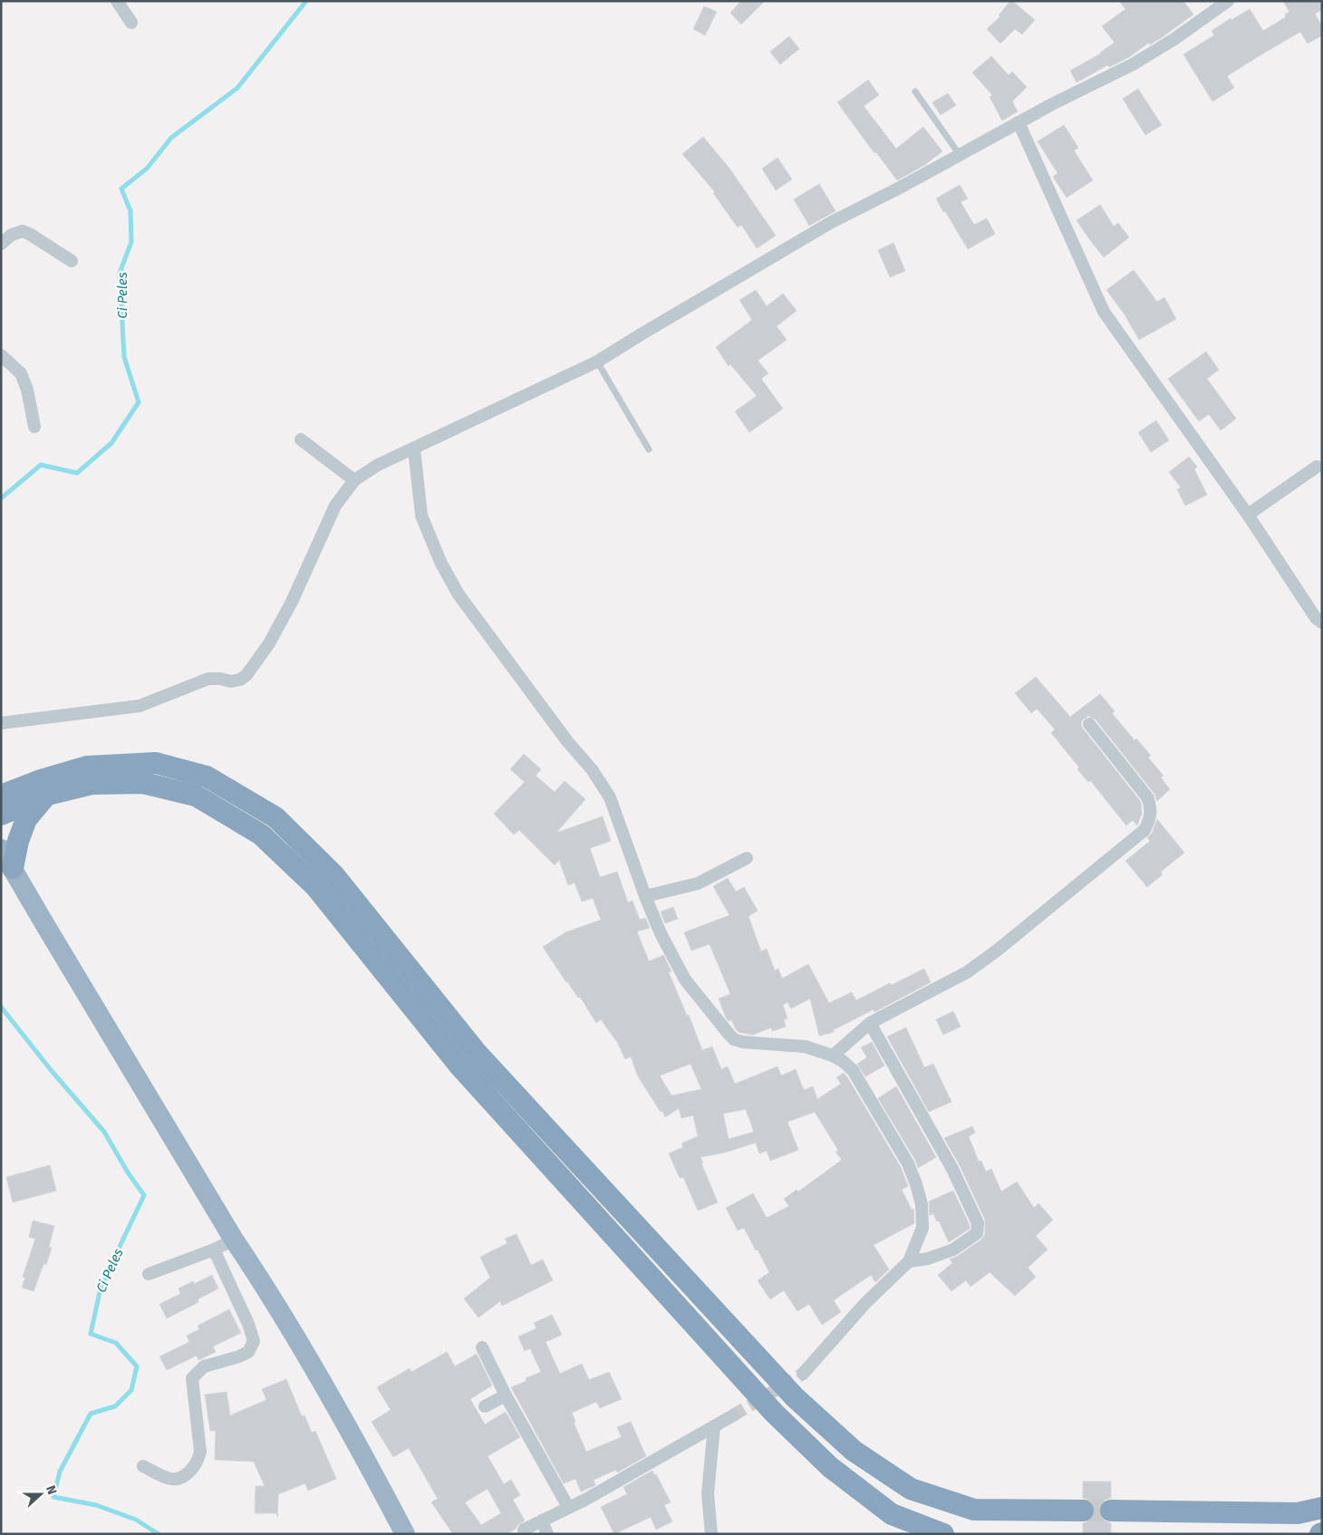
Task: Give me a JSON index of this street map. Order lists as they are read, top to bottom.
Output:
{
  "water": ["Ci Peles"],
  "north": "right"
}
